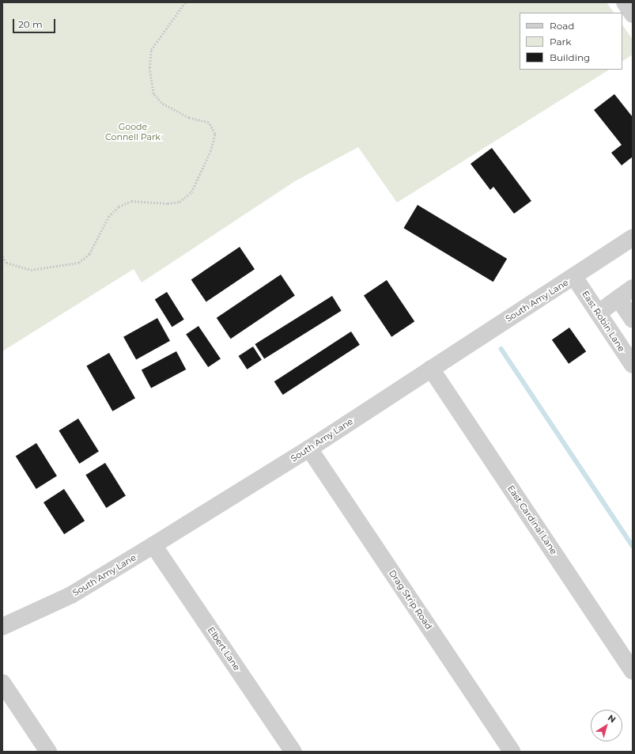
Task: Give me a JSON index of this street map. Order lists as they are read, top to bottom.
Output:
{
  "streets": {
    "street": [
      "South Amy Lane",
      "East Robin Lane",
      "East Cardinal Lane",
      "Drag Strip Road",
      "Elbert Lane"
    ]
  },
  "crossings": [
    ["South Amy Lane", "East Robin Lane"],
    ["South Amy Lane", "East Cardinal Lane"],
    ["South Amy Lane", "Drag Strip Road"],
    ["South Amy Lane", "Elbert Lane"]
  ],
  "parks": ["Goode Connell Park"],
  "legend": ["Road", "Park", "Building"],
  "scale_bar": "20 m",
  "north": "top right"
}
